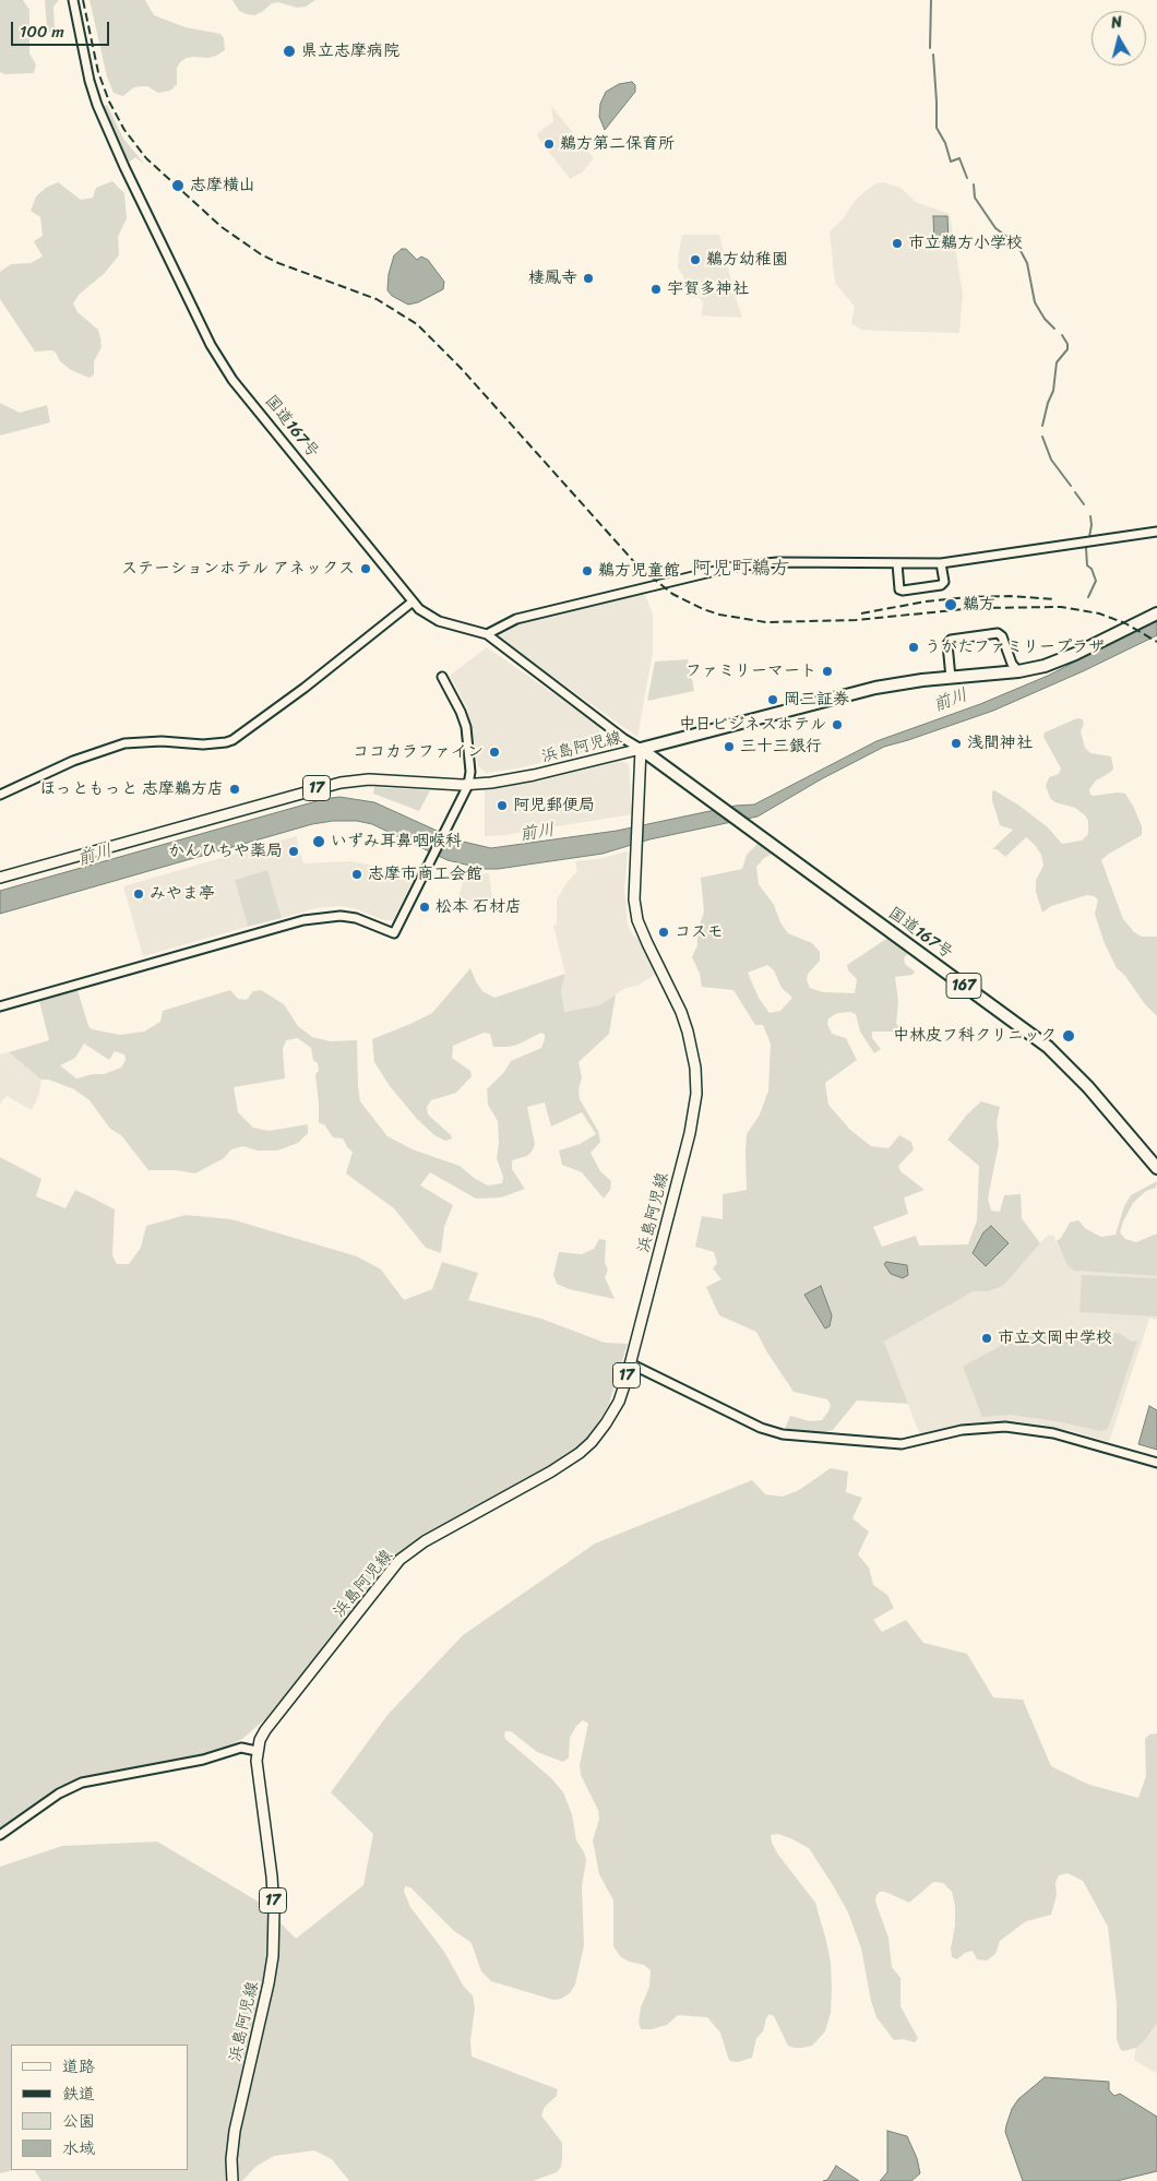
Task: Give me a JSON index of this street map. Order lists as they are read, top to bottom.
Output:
{
  "streets": {
    "highway": ["国道167号", "167"],
    "main road": ["浜島阿児線", "17"]
  },
  "crossings": [
    ["国道167号", "浜島阿児線"]
  ],
  "districts": ["阿児町鵜方"],
  "water": ["前川"],
  "places": [
    "県立志摩病院",
    "鵜方第二保育所",
    "志摩横山",
    "市立鵜方小学校",
    "鵜方幼稚園",
    "棲鳳寺",
    "宇賀多神社",
    "ステーションホテル アネックス",
    "鵜方児童館",
    "鵜方",
    "うがたファミリープラザ",
    "ファミリーマート",
    "岡三証券",
    "中日ビジネスホテル",
    "浅間神社",
    "三十三銀行",
    "ココカラファイン",
    "ほっともっと 志摩鵜方店",
    "阿児郵便局",
    "いずみ耳鼻咽喉科",
    "かんひちや薬局",
    "志摩市商工会館",
    "みやま亭",
    "松本 石材店",
    "コスモ",
    "中林皮フ科クリニック",
    "市立文岡中学校"
  ],
  "legend": [
    "道路",
    "鉄道",
    "公園",
    "水域"
  ],
  "scale_bar": "100 m",
  "north": "top"
}
